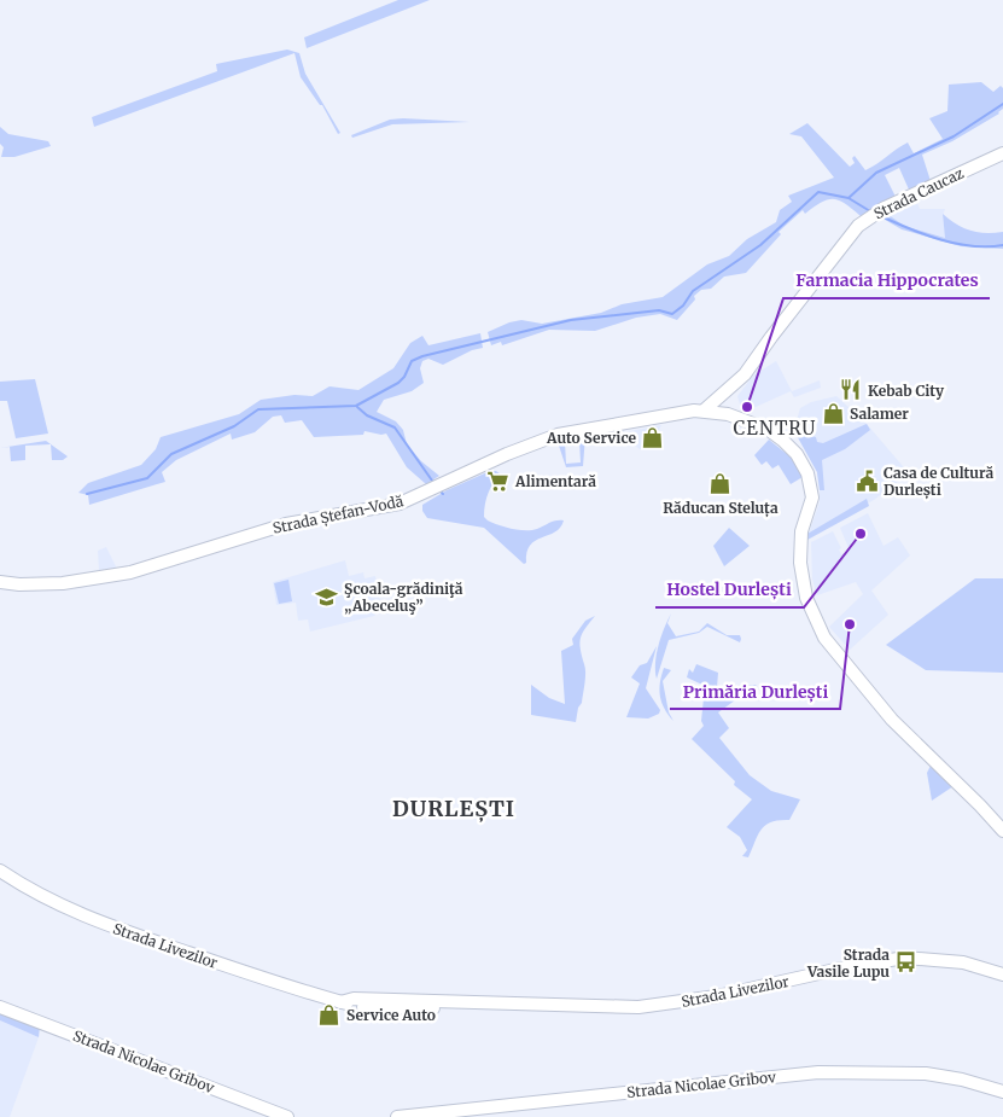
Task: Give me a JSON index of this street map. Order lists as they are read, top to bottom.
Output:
{
  "streets": {
    "street": [
      "Strada Caucaz",
      "Strada Ștefan-Vodă",
      "Strada Livezilor",
      "Strada Nicolae Gribov"
    ]
  },
  "crossings": [
    ["Strada Caucaz", "Strada Ștefan-Vodă"]
  ],
  "districts": ["CENTRU", "DURLEȘTI"],
  "places": {
    "restaurant": ["Kebab City"],
    "other": ["Farmacia Hippocrates", "Hostel Durlești", "Primăria Durlești"],
    "shop": [
      "Salamer",
      "Auto Service",
      "Răducan Steluța",
      "Service Auto"
    ],
    "supermarket": ["Alimentară"],
    "public building": ["Casa de Cultură Durlești"],
    "school or university": ["Şcoala-grădiniţă „Abeceluş”"],
    "bus stop": ["Strada Vasile Lupu"]
  }
}
